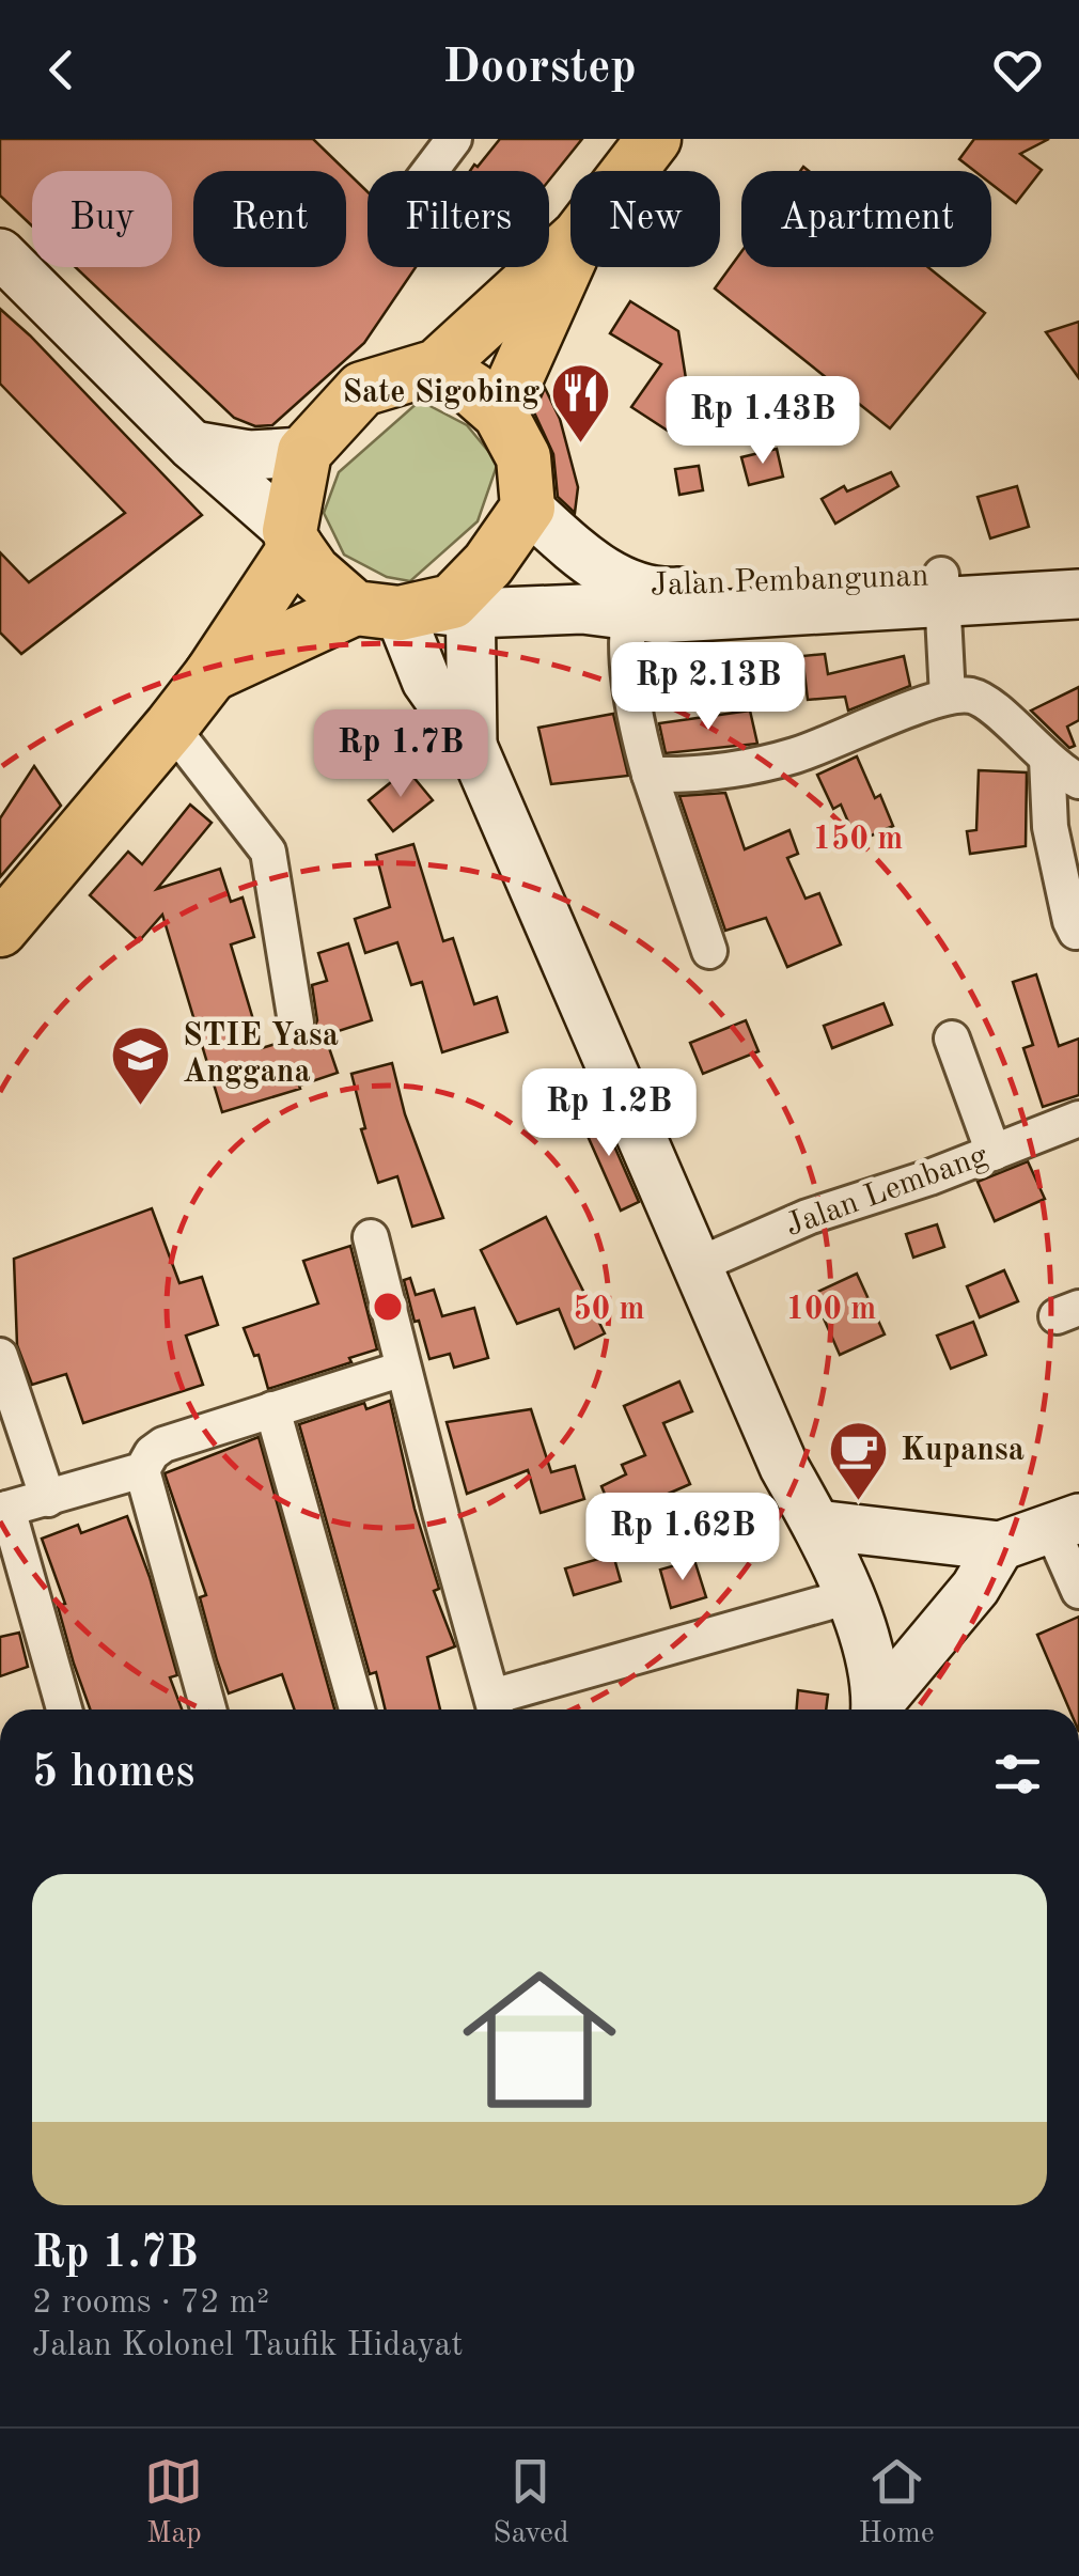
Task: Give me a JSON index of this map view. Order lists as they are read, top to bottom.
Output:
{
  "streets": {
    "main road": ["Jalan Pembangunan"],
    "street": ["Jalan Lembang"]
  },
  "places": {
    "restaurant": ["Sate Sigobing"],
    "school or university": ["STIE Yasa Anggana"],
    "cafe": ["Kupansa"]
  },
  "page": {
    "header": "Doorstep",
    "chip": [
      "Buy",
      "Rent",
      "Filters",
      "New",
      "Apartment"
    ],
    "price": [
      "Rp 1.43B",
      "Rp 2.13B",
      "Rp 1.7B",
      "Rp 1.2B",
      "Rp 1.62B"
    ],
    "heading": "5 homes",
    "list": [
      {
        "name": "Rp 1.7B",
        "note": "2 rooms · 72 m² · Jalan Kolonel Taufik Hidayat"
      }
    ],
    "tabs": ["Map", "Saved", "Home"]
  },
  "rings": ["150 m", "50 m", "100 m"]
}
